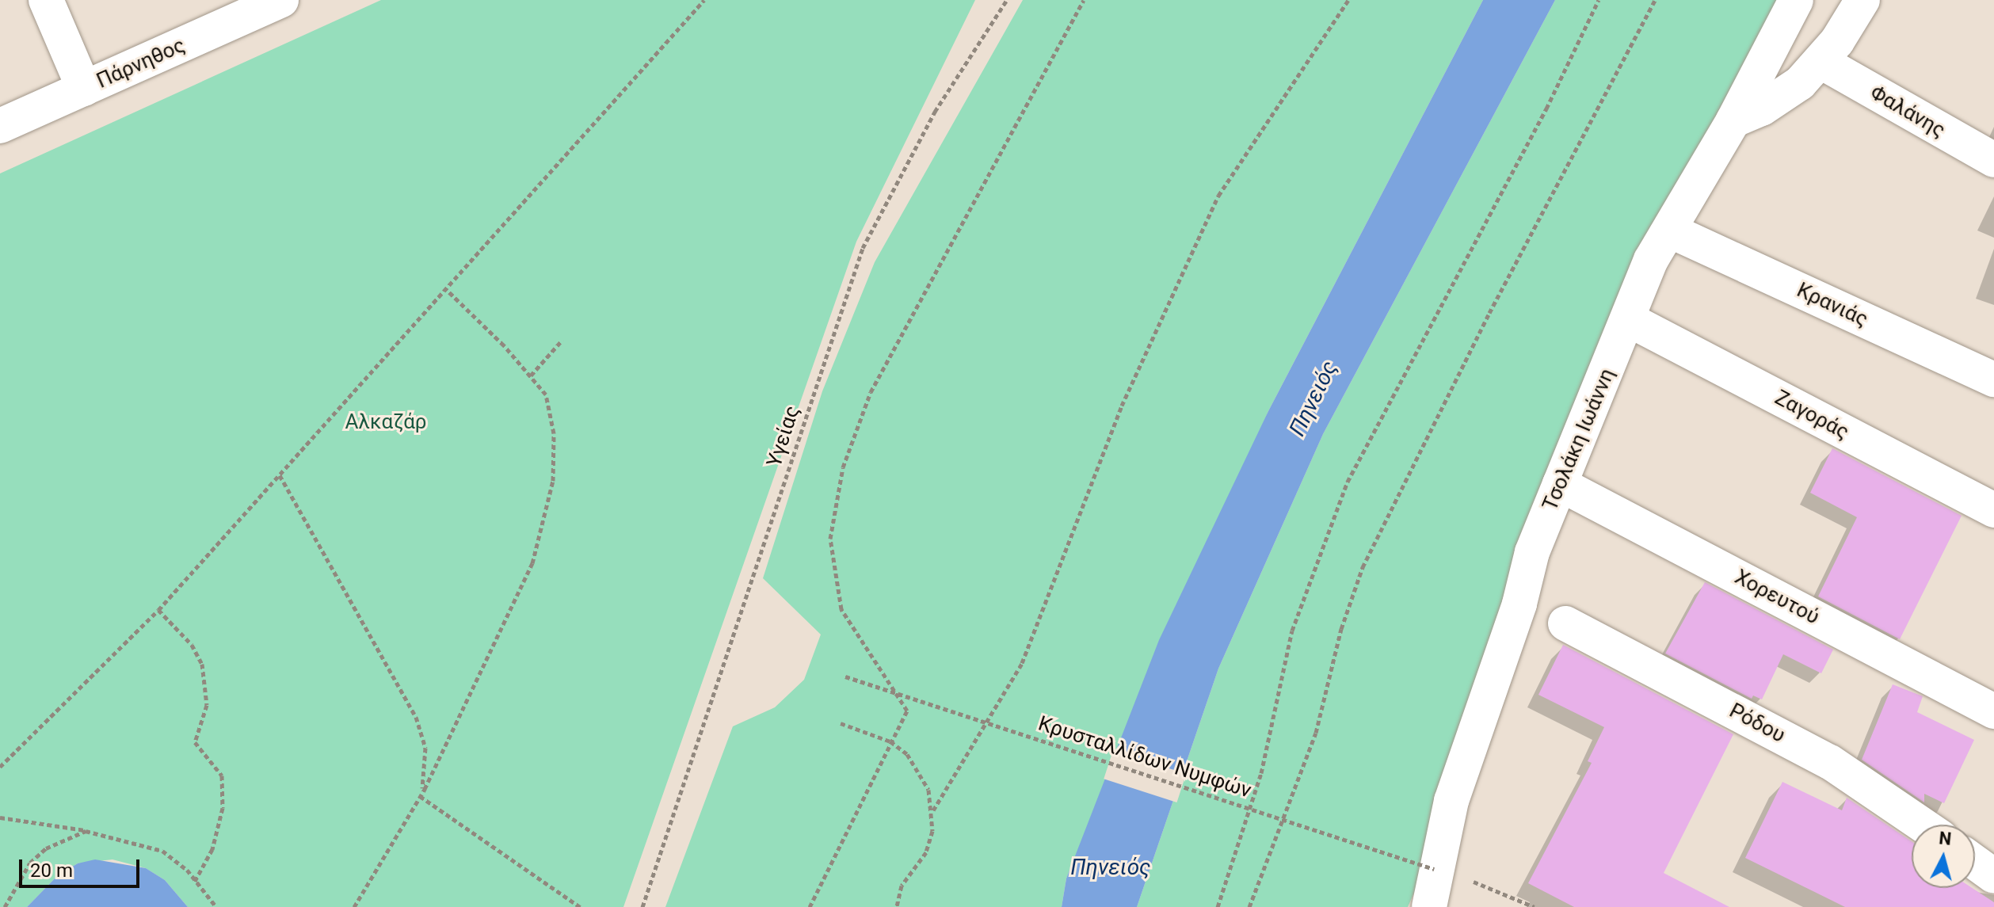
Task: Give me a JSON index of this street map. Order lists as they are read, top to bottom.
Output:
{
  "streets": {
    "street": [
      "Πάρνηθος",
      "Φαλάνης",
      "Κρανιάς",
      "Ζαγοράς",
      "Τσολάκη Ιωάννη",
      "Χορευτού",
      "Ρόδου"
    ],
    "path": ["Υγείας", "Κρυσταλλίδων Νυμφών"]
  },
  "crossings": [
    ["Κρανιάς", "Τσολάκη Ιωάννη"],
    ["Ζαγοράς", "Τσολάκη Ιωάννη"],
    ["Τσολάκη Ιωάννη", "Χορευτού"],
    ["Τσολάκη Ιωάννη", "Κρυσταλλίδων Νυμφών"]
  ],
  "water": ["Πηνειός"],
  "parks": ["Αλκαζάρ"],
  "scale_bar": "20 m",
  "north": "top"
}
